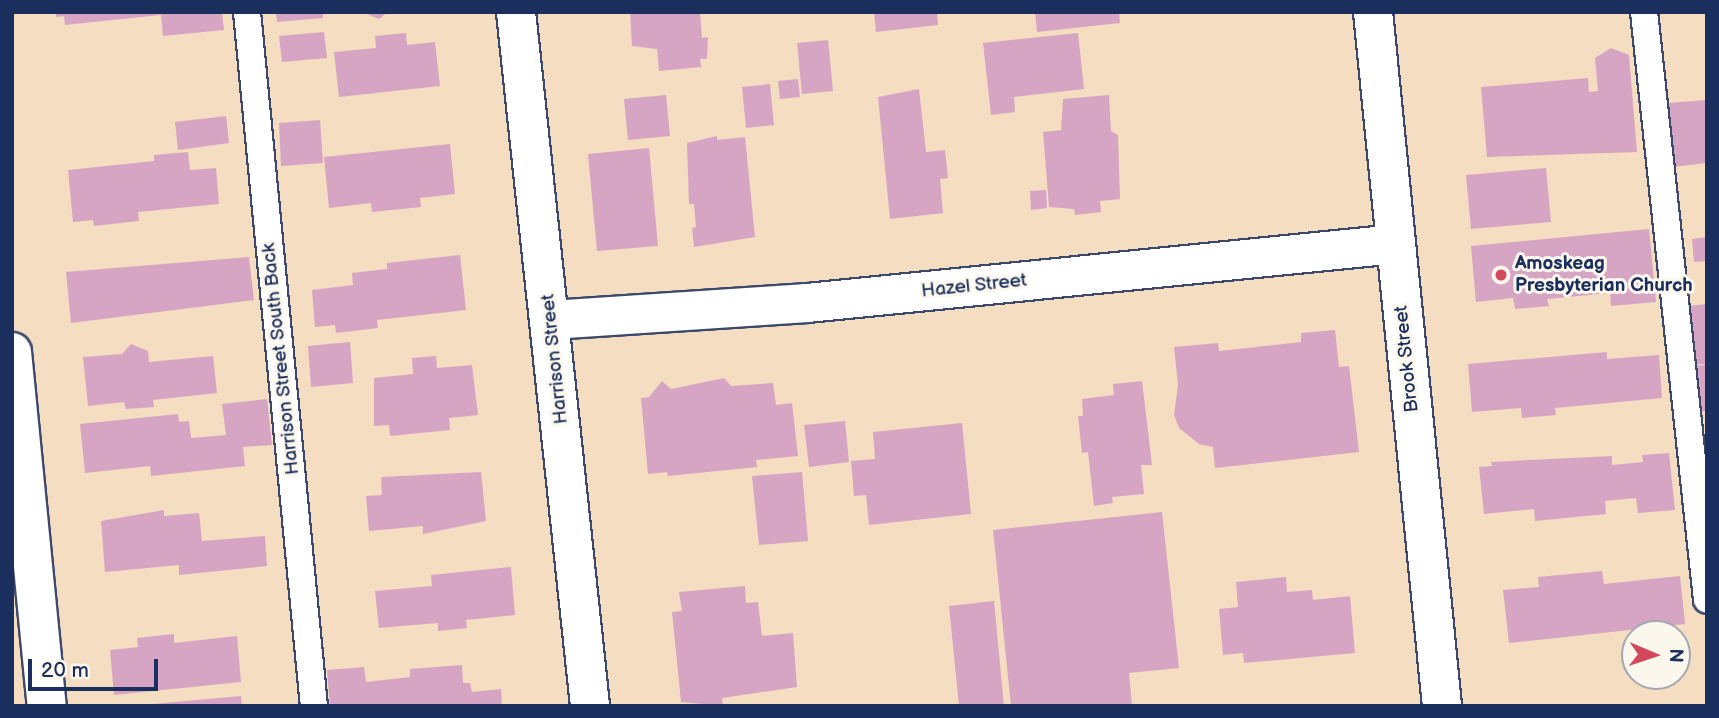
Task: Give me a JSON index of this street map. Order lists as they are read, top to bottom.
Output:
{
  "streets": {
    "street": ["Hazel Street", "Harrison Street", "Brook Street"],
    "lane": ["Harrison Street South Back"]
  },
  "crossings": [
    ["Hazel Street", "Harrison Street"],
    ["Hazel Street", "Brook Street"]
  ],
  "places": ["Amoskeag Presbyterian Church"],
  "scale_bar": "20 m",
  "north": "right"
}
